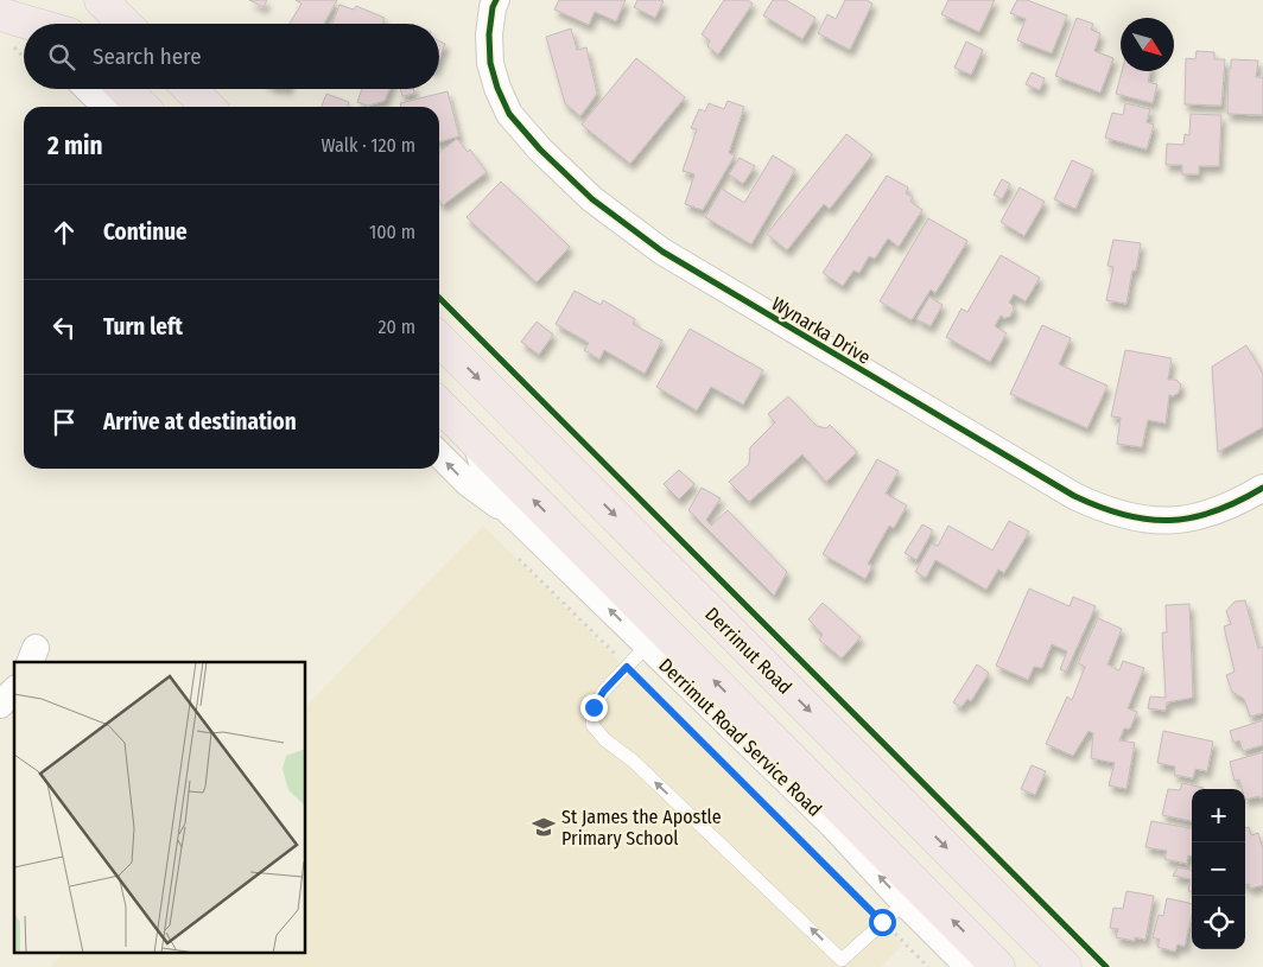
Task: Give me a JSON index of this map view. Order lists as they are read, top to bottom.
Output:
{
  "streets": {
    "highway": ["Derrimut Road"],
    "street": ["Wynarka Drive", "Derrimut Road Service Road"]
  },
  "one_way": ["Derrimut Road Service Road"],
  "places": {
    "school or university": ["St James the Apostle Primary School"]
  },
  "north": "bottom right",
  "page": {
    "search": "Search here",
    "heading": ["2 min", "Walk · 120 m"],
    "list": [
      ["Continue", "100 m"],
      ["Turn left", "20 m"],
      "Arrive at destination"
    ],
    "map_buttons": ["+", "−"]
  }
}
